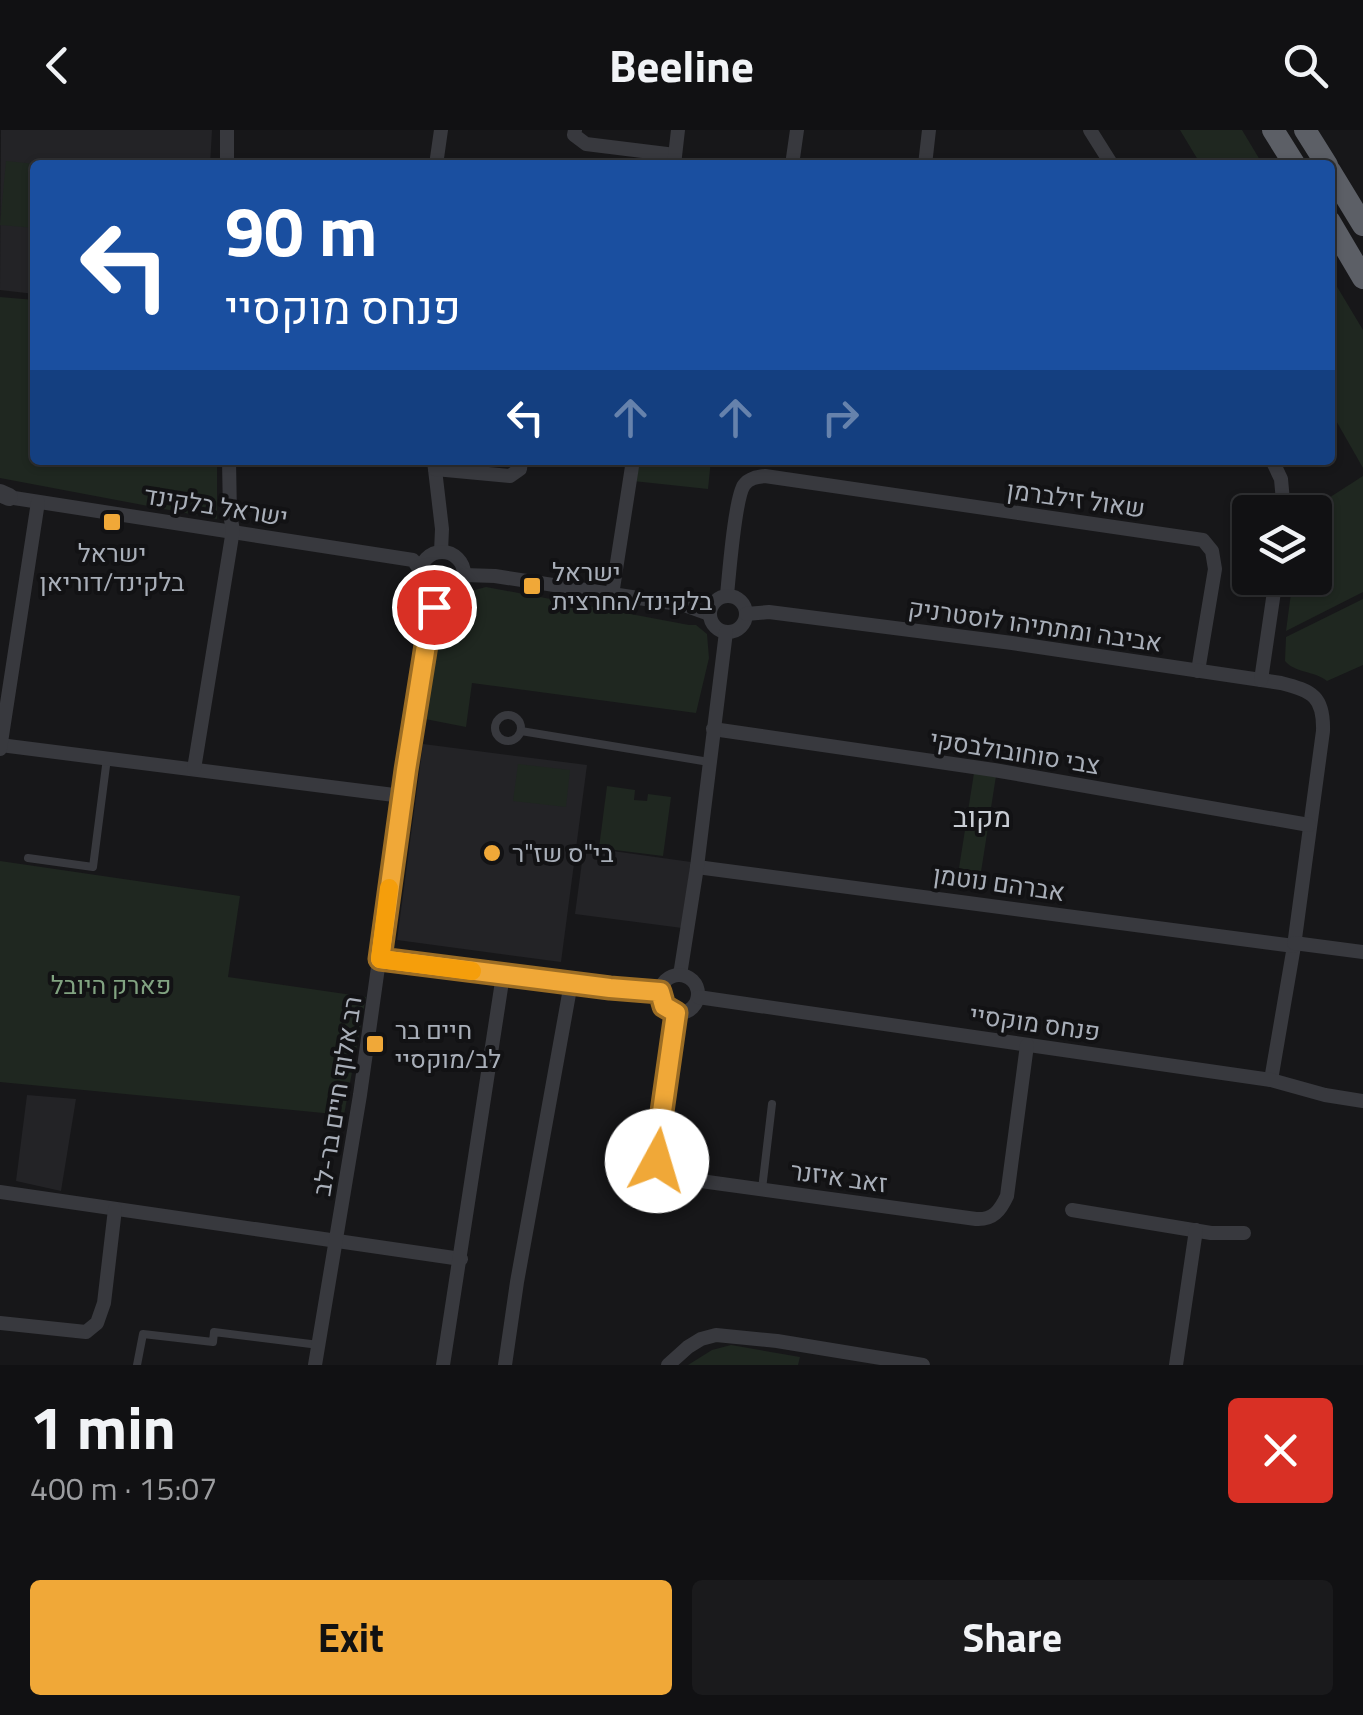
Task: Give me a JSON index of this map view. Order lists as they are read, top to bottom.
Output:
{
  "streets": {
    "street": [
      "שאול זילברמן",
      "ישראל בלקינד",
      "אביבה ומתתיהו לוסטרניק",
      "צבי סוחובולבסקי",
      "אברהם נוטמן",
      "פנחס מוקסיי",
      "רב אלוף חיים בר-לב",
      "זאב איזנר"
    ]
  },
  "crossings": [
    ["שאול זילברמן", "אביבה ומתתיהו לוסטרניק"],
    ["ישראל בלקינד", "רב אלוף חיים בר-לב"],
    ["אביבה ומתתיהו לוסטרניק", "צבי סוחובולבסקי"],
    ["פנחס מוקסיי", "זאב איזנר"]
  ],
  "districts": ["מקוב"],
  "parks": ["פארק היובל"],
  "places": {
    "transit": ["ישראל בלקינד/דוריאן", "ישראל בלקינד/החרצית", "חיים בר לב/מוקסיי"],
    "other": ["בי\"ס שז\"ר"]
  },
  "page": {
    "header": "Beeline",
    "turn": ["90 m", "פנחס מוקסיי"],
    "heading": ["1 min", "400 m · 15:07"],
    "buttons": ["Exit", "Share"]
  }
}
